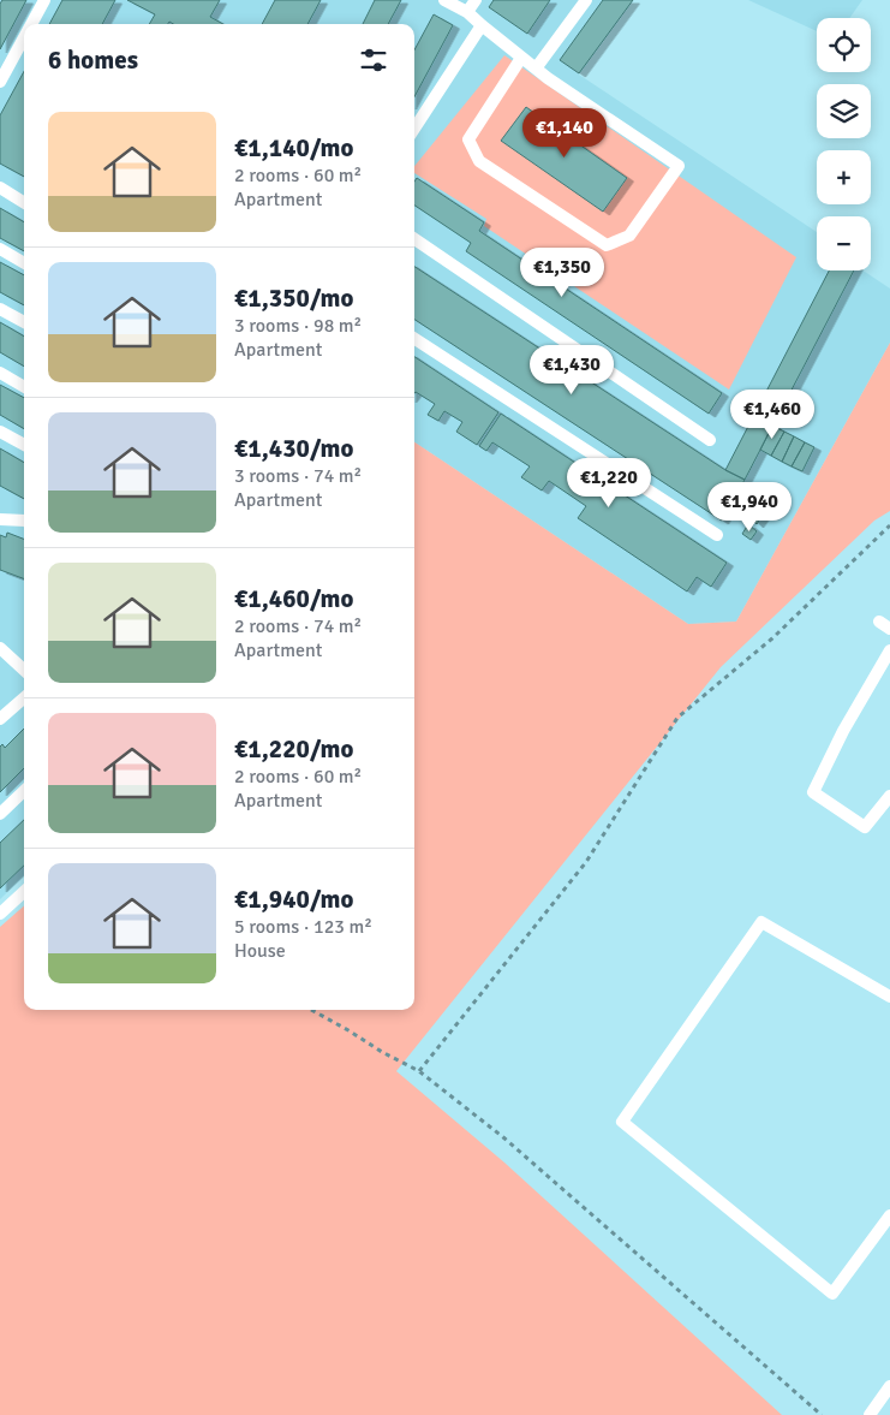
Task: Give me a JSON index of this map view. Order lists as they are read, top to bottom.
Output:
{
  "page": {
    "map_buttons": ["+", "−"],
    "heading": "6 homes",
    "list": [
      {
        "name": "€1,140/mo",
        "note": "2 rooms · 60 m² · Apartment"
      },
      {
        "name": "€1,350/mo",
        "note": "3 rooms · 98 m² · Apartment"
      },
      {
        "name": "€1,430/mo",
        "note": "3 rooms · 74 m² · Apartment"
      },
      {
        "name": "€1,460/mo",
        "note": "2 rooms · 74 m² · Apartment"
      },
      {
        "name": "€1,220/mo",
        "note": "2 rooms · 60 m² · Apartment"
      },
      {
        "name": "€1,940/mo",
        "note": "5 rooms · 123 m² · House"
      }
    ],
    "price": [
      "€1,140",
      "€1,350",
      "€1,430",
      "€1,460",
      "€1,220",
      "€1,940"
    ]
  }
}
